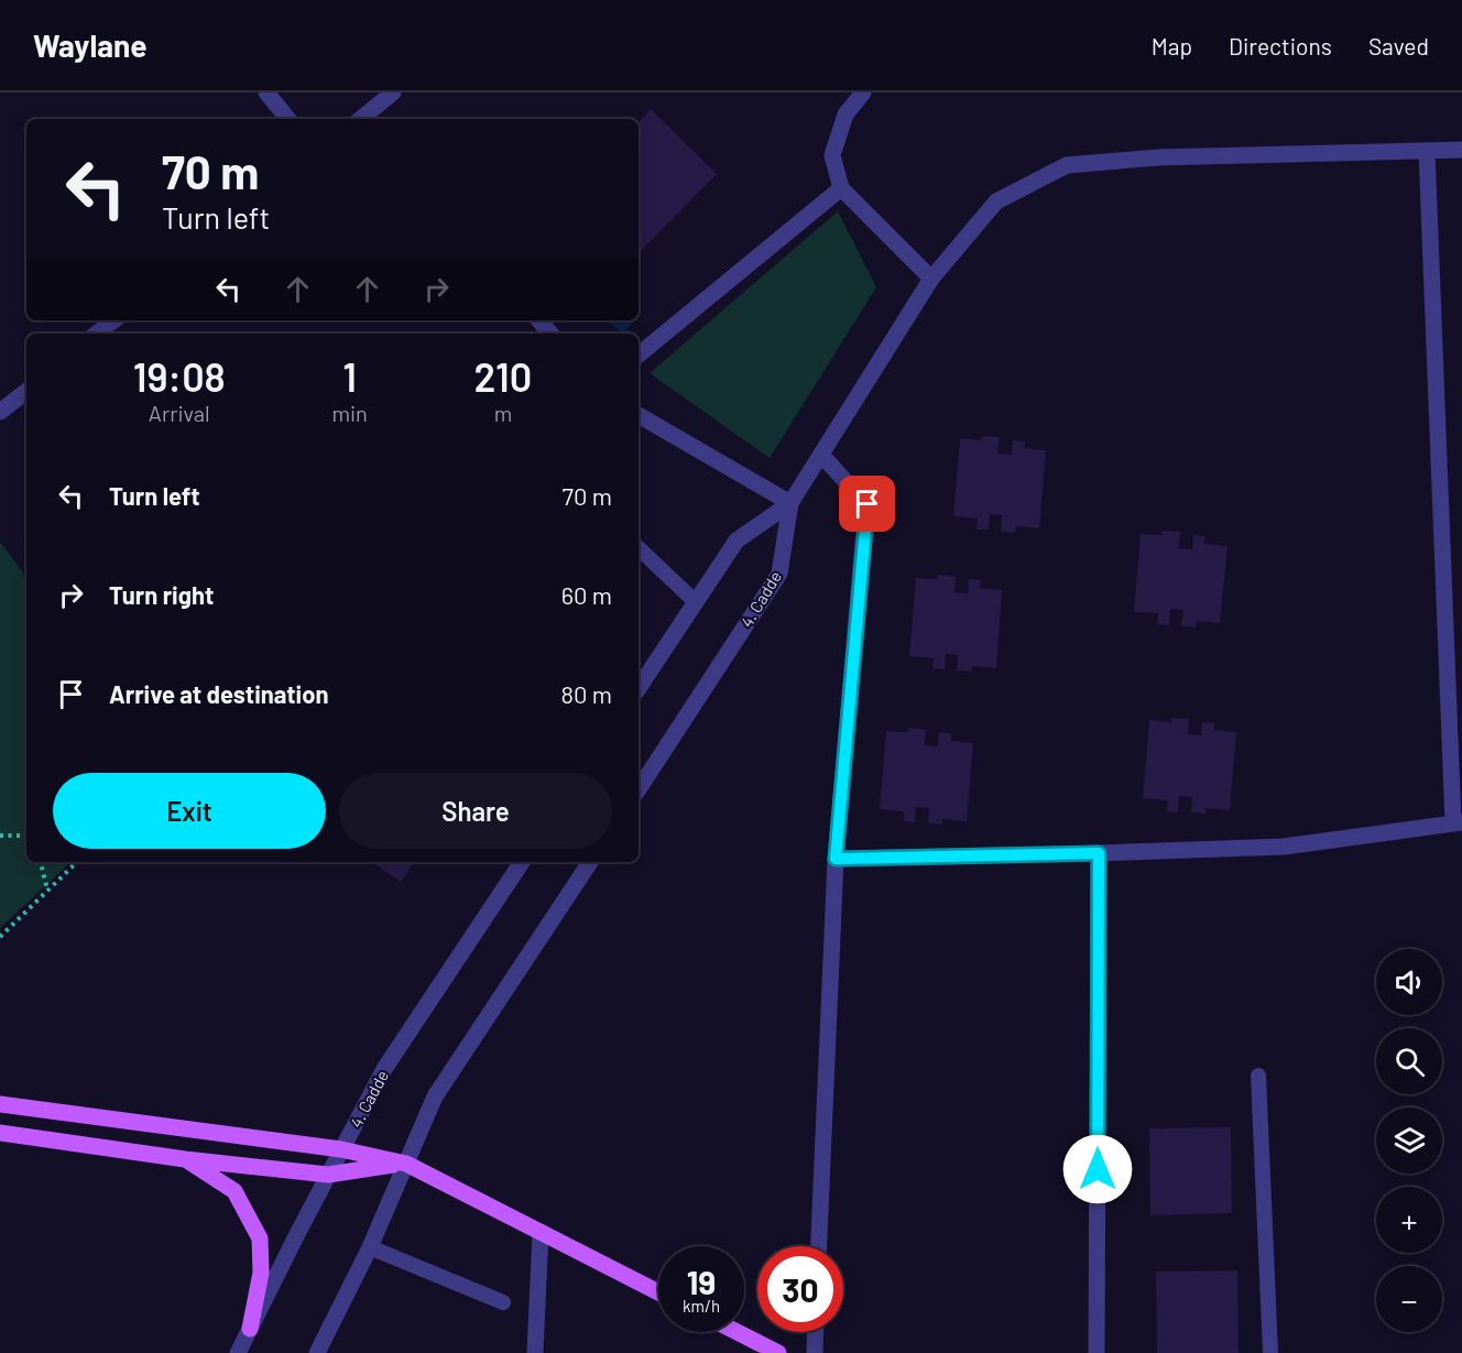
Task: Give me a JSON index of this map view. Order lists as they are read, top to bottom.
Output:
{
  "streets": {
    "street": ["4. Cadde"]
  },
  "page": {
    "header": "Waylane",
    "nav": ["Map", "Directions", "Saved"],
    "turn": ["70 m", "Turn left"],
    "eta": [
      "19:08",
      "Arrival",
      "1",
      "min",
      "210",
      "m"
    ],
    "list": [
      {
        "name": "Turn left",
        "value": "70 m"
      },
      {
        "name": "Turn right",
        "value": "60 m"
      },
      {
        "name": "Arrive at destination",
        "value": "80 m"
      }
    ],
    "buttons": ["Exit", "Share"],
    "map_buttons": ["+", "−"],
    "speed": "19 km/h",
    "limit": "30"
  }
}
